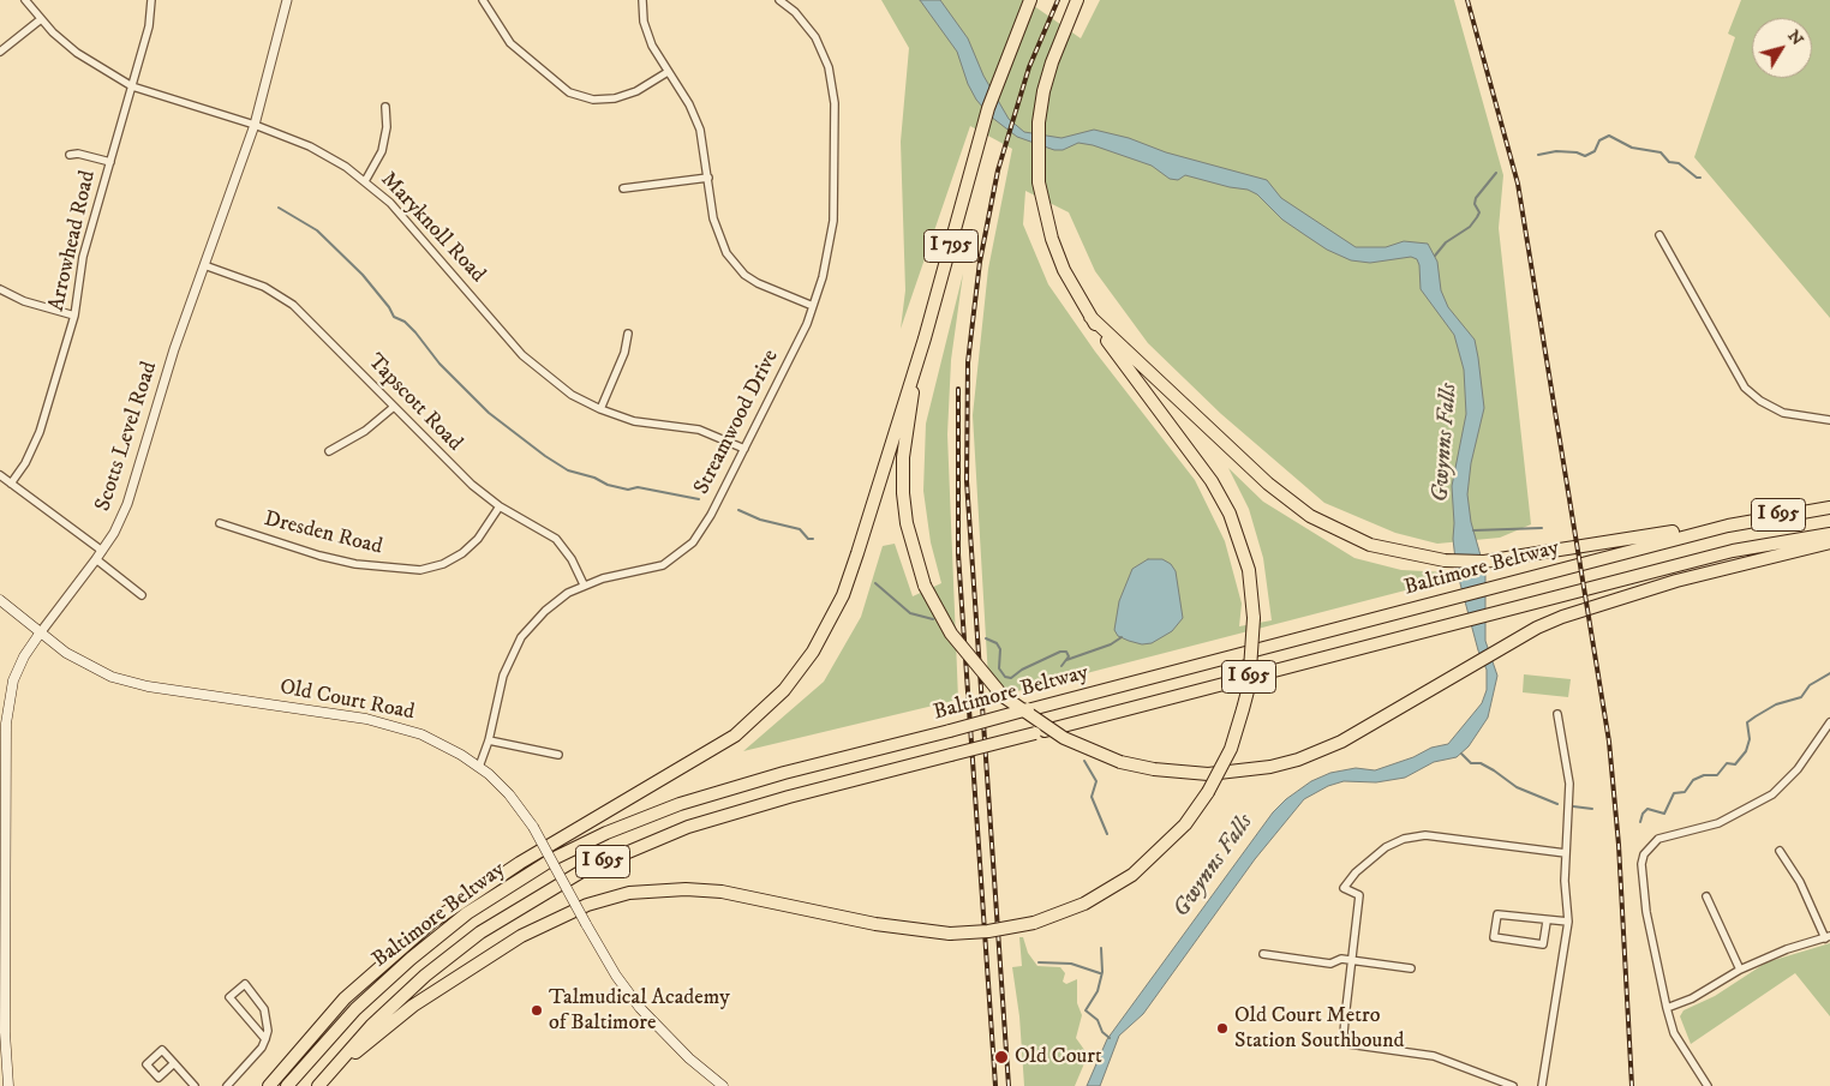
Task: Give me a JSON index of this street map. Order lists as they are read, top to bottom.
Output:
{
  "streets": {
    "highway": ["I 795", "I 695", "Baltimore Beltway"],
    "main road": ["Scotts Level Road", "Old Court Road"],
    "street": [
      "Maryknoll Road",
      "Arrowhead Road",
      "Tapscott Road",
      "Streamwood Drive",
      "Dresden Road"
    ]
  },
  "crossings": [
    ["Maryknoll Road", "Arrowhead Road"],
    ["Maryknoll Road", "Streamwood Drive"],
    ["Maryknoll Road", "Scotts Level Road"],
    ["Tapscott Road", "Streamwood Drive"],
    ["Tapscott Road", "Scotts Level Road"],
    ["Tapscott Road", "Dresden Road"],
    ["Streamwood Drive", "Old Court Road"],
    ["Scotts Level Road", "Old Court Road"]
  ],
  "water": ["Gwynns Falls"],
  "places": ["Talmudical Academy of Baltimore", "Old Court Metro Station Southbound", "Old Court"],
  "north": "top right"
}
